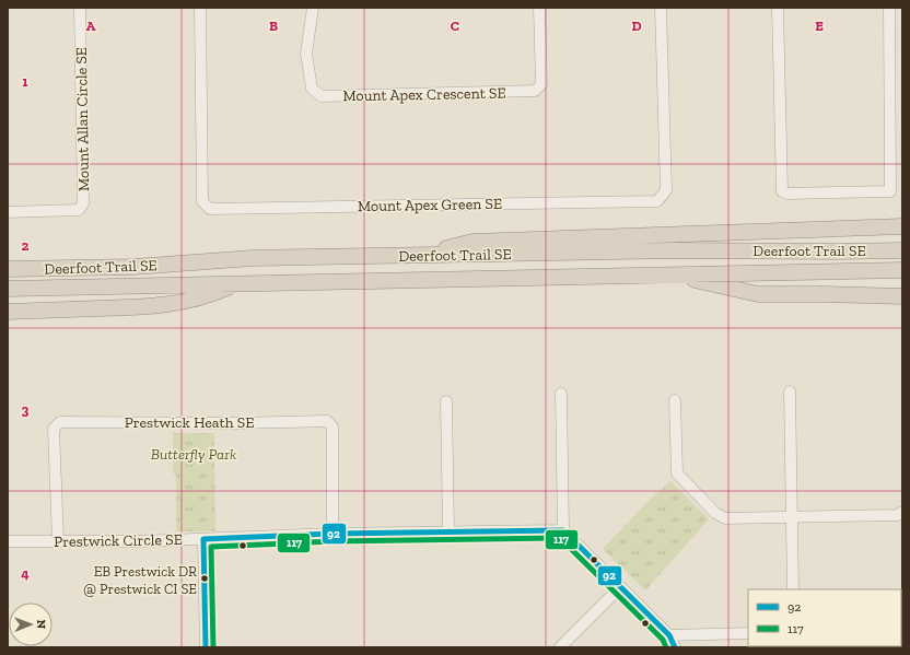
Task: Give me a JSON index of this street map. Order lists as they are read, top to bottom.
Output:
{
  "streets": {
    "highway": ["Deerfoot Trail SE"],
    "street": [
      "Mount Apex Crescent SE",
      "Mount Allan Circle SE",
      "Mount Apex Green SE",
      "Prestwick Heath SE",
      "Prestwick Circle SE"
    ]
  },
  "crossings": [
    ["Prestwick Heath SE", "Prestwick Circle SE"]
  ],
  "parks": ["Butterfly Park"],
  "places": ["EB Prestwick DR @ Prestwick CI SE"],
  "lines": ["transit line 92", "transit line 117"],
  "legend": ["92", "117"],
  "north": "right",
  "grid": {
    "columns": [
      "A",
      "B",
      "C",
      "D",
      "E"
    ],
    "rows": [
      "1",
      "2",
      "3",
      "4"
    ]
  }
}
